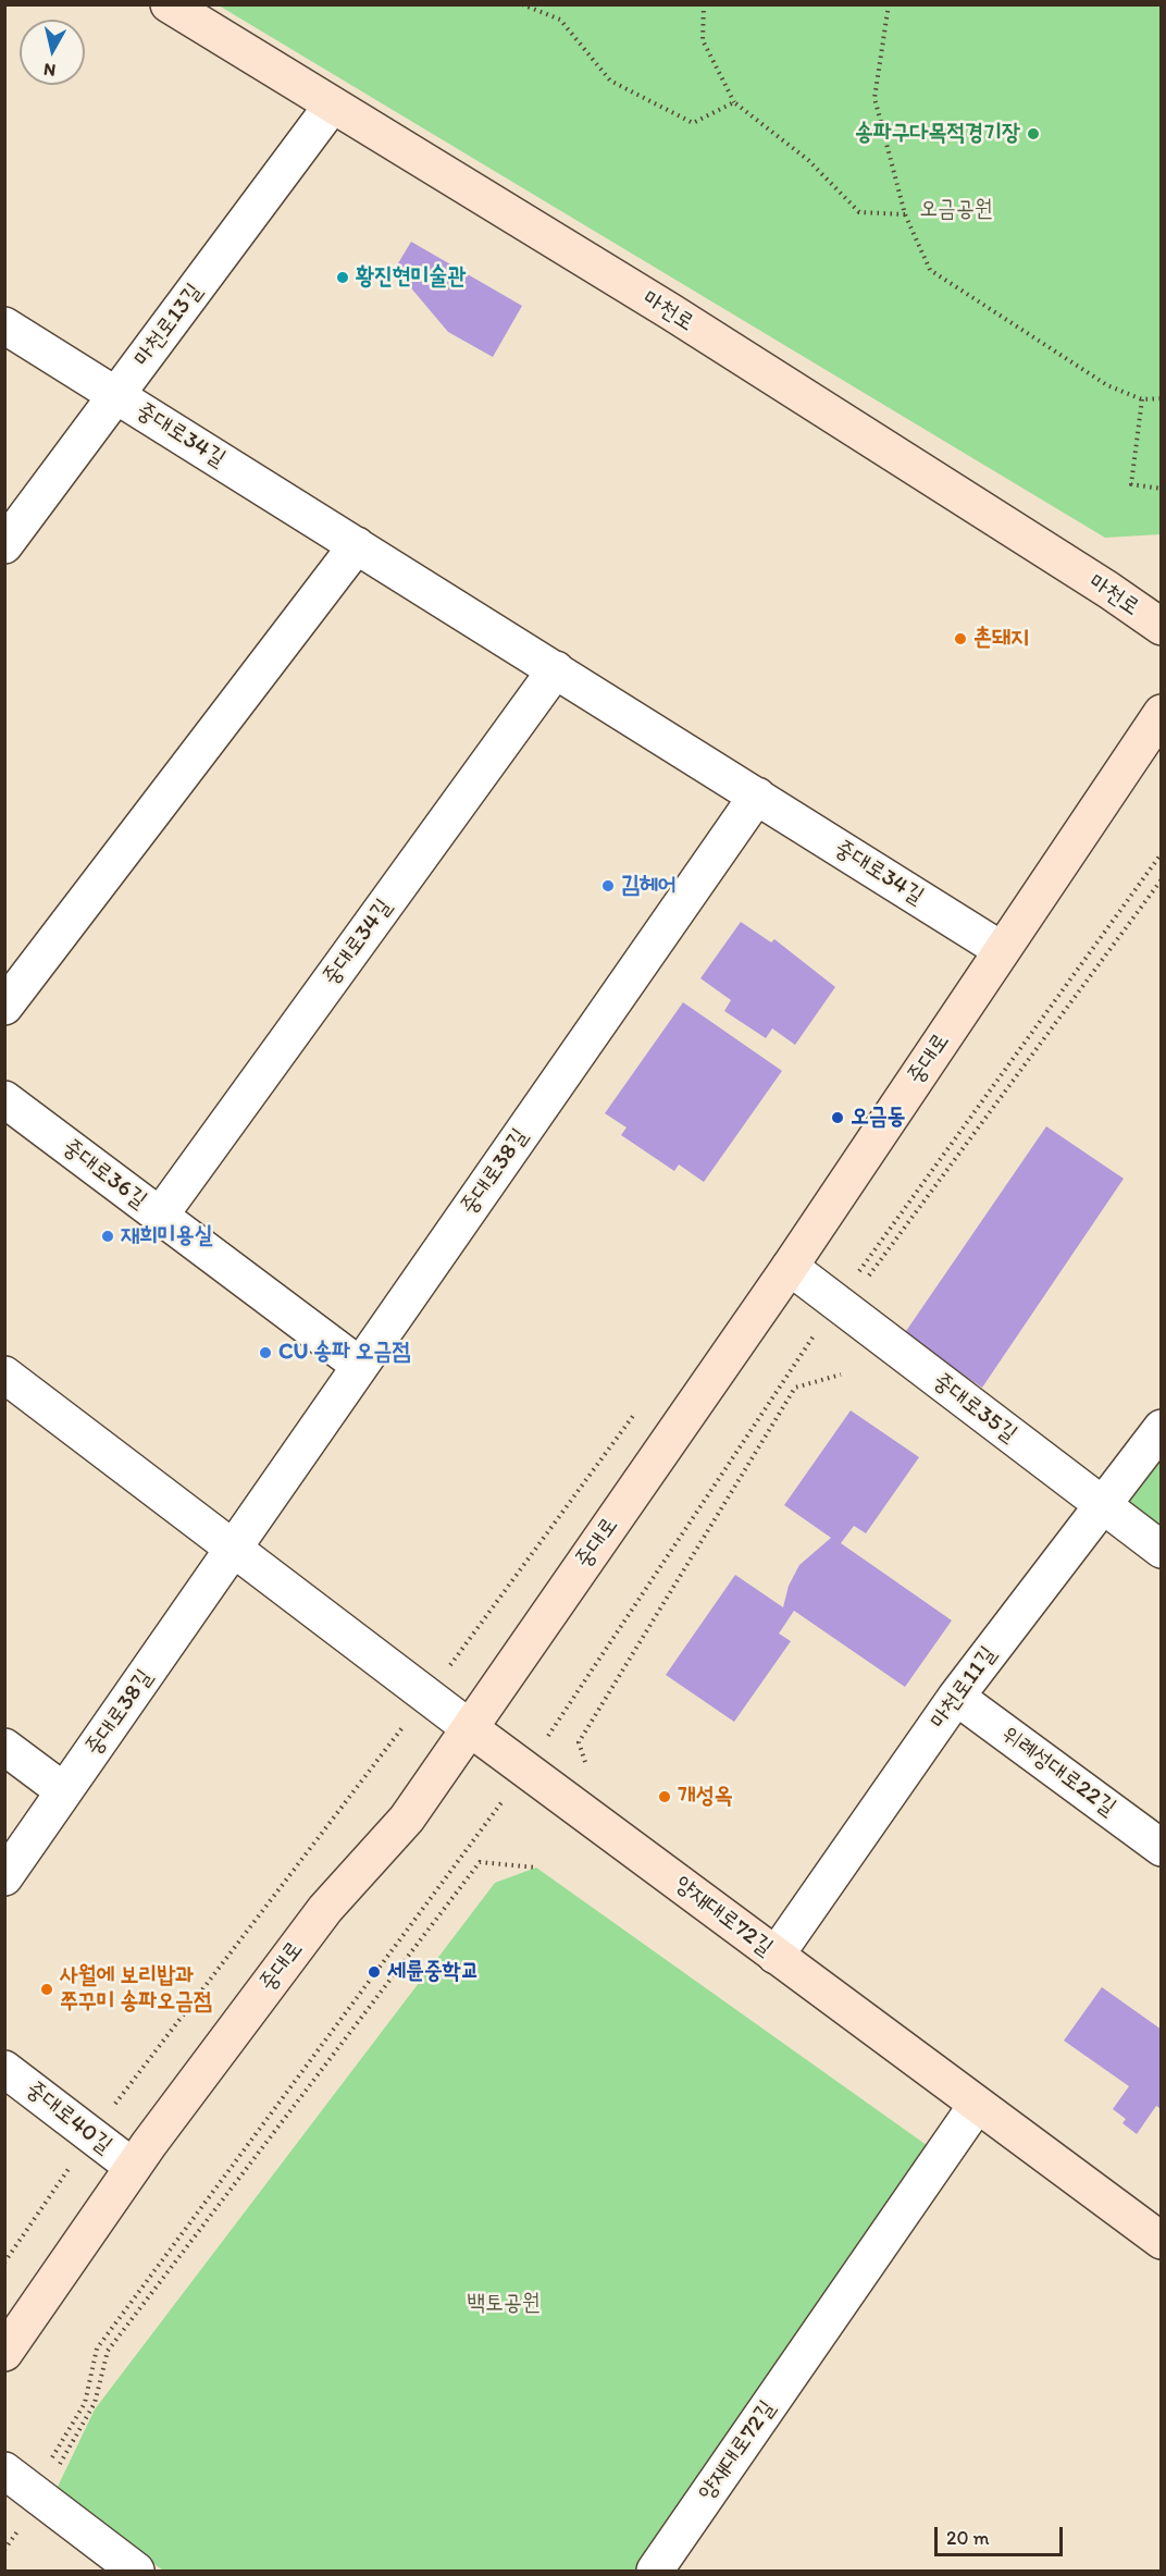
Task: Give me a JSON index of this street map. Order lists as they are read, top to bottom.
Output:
{
  "streets": {
    "street": [
      "마천로",
      "마천로13길",
      "중대로34길",
      "중대로",
      "중대로38길",
      "중대로36길",
      "중대로35길",
      "마천로11길",
      "위례성대로22길",
      "양재대로72길",
      "중대로40길"
    ]
  },
  "crossings": [
    ["마천로", "마천로13길"],
    ["마천로13길", "중대로34길"],
    ["중대로34길", "중대로"],
    ["중대로34길", "중대로38길"],
    ["중대로34길", "중대로36길"],
    ["중대로", "중대로35길"],
    ["중대로", "양재대로72길"],
    ["중대로", "중대로40길"],
    ["중대로38길", "중대로36길"],
    ["중대로35길", "마천로11길"],
    ["마천로11길", "위례성대로22길"],
    ["마천로11길", "양재대로72길"]
  ],
  "parks": ["오금공원", "백토공원"],
  "places": [
    "송파구다목적경기장",
    "황진현미술관",
    "촌돼지",
    "김헤어",
    "오금동",
    "재희미용실",
    "CU 송파 오금점",
    "개성옥",
    "세륜중학교",
    "사월에 보리밥과 쭈꾸미 송파오금점"
  ],
  "scale_bar": "20 m",
  "north": "bottom"
}
